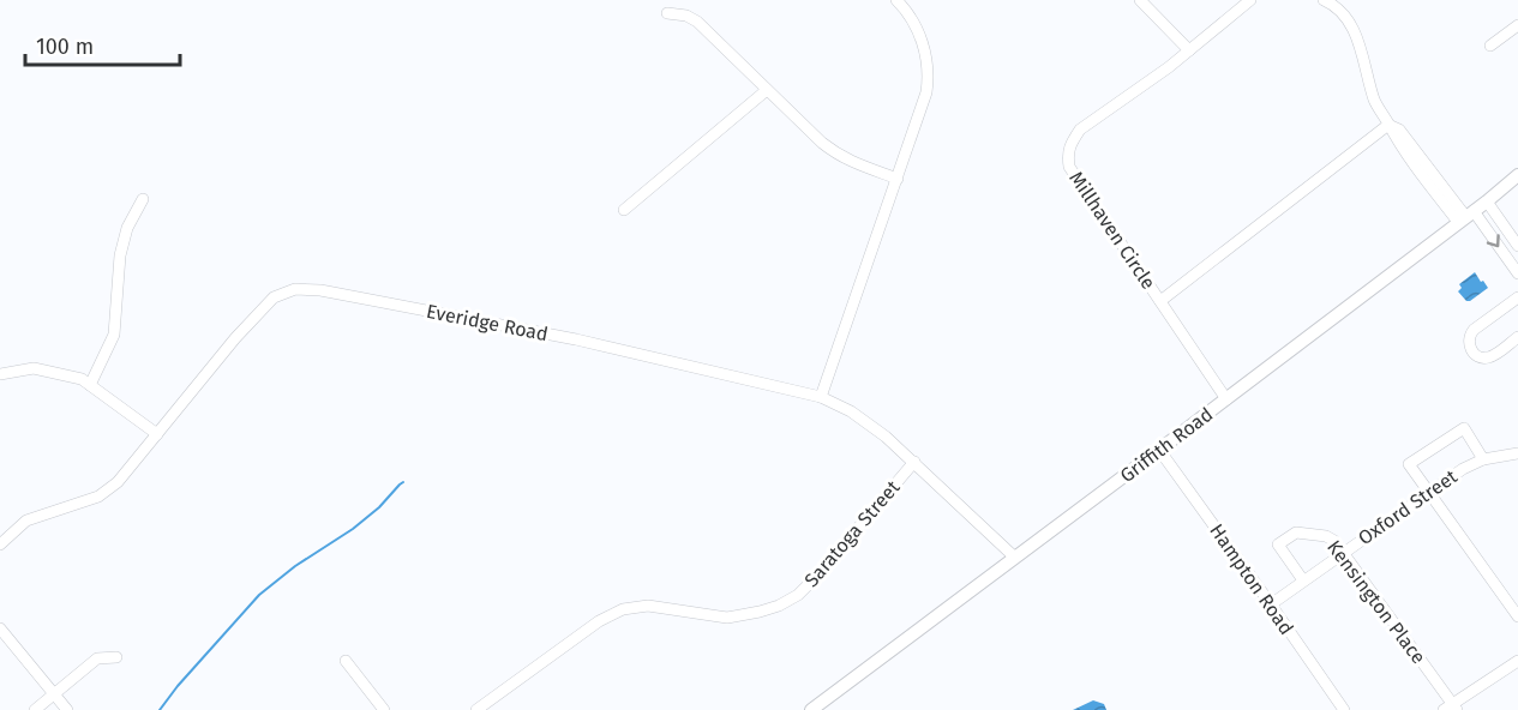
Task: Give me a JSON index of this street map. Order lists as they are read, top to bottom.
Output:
{
  "streets": {
    "street": [
      "Millhaven Circle",
      "Everidge Road",
      "Griffith Road",
      "Oxford Street",
      "Saratoga Street",
      "Hampton Road",
      "Kensington Place"
    ]
  },
  "crossings": [
    ["Millhaven Circle", "Griffith Road"],
    ["Everidge Road", "Griffith Road"],
    ["Everidge Road", "Saratoga Street"],
    ["Griffith Road", "Hampton Road"],
    ["Oxford Street", "Hampton Road"],
    ["Oxford Street", "Kensington Place"]
  ],
  "scale_bar": "100 m"
}
